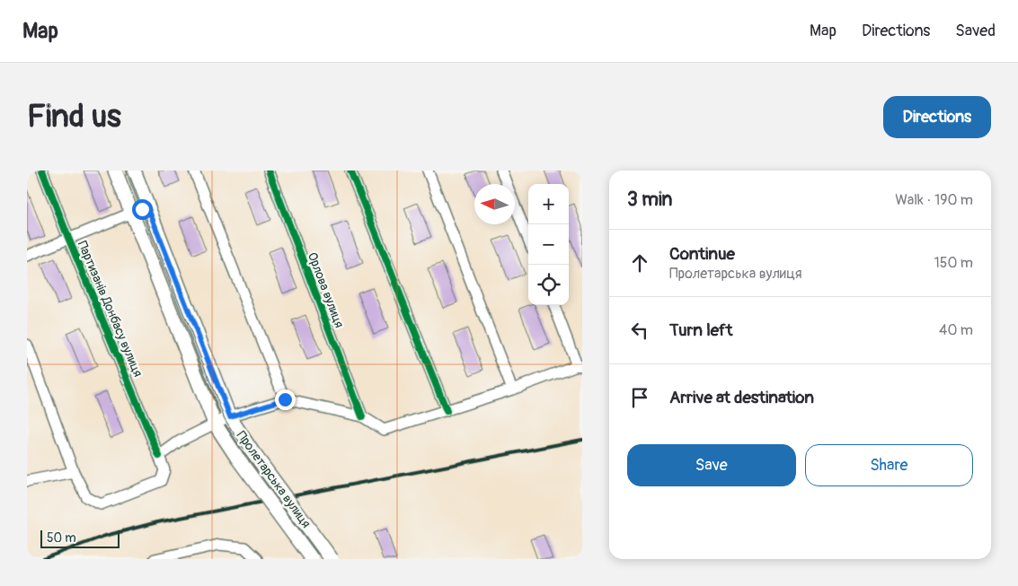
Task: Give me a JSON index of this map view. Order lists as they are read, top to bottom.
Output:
{
  "streets": {
    "main road": ["Пролетарська вулиця"],
    "street": ["Орлова вулиця", "Партизанів Донбасу вулиця"]
  },
  "scale_bar": "50 m",
  "north": "left",
  "page": {
    "header": "Map",
    "nav": ["Map", "Directions", "Saved"],
    "buttons": [
      "Directions",
      ["Save", "Share"]
    ],
    "title": "Find us",
    "heading": ["3 min", "Walk · 190 m"],
    "map_buttons": ["+", "−"],
    "list": [
      ["Continue", "Пролетарська вулиця", "150 m"],
      ["Turn left", "40 m"],
      "Arrive at destination"
    ],
    "scale": "50 m"
  }
}
